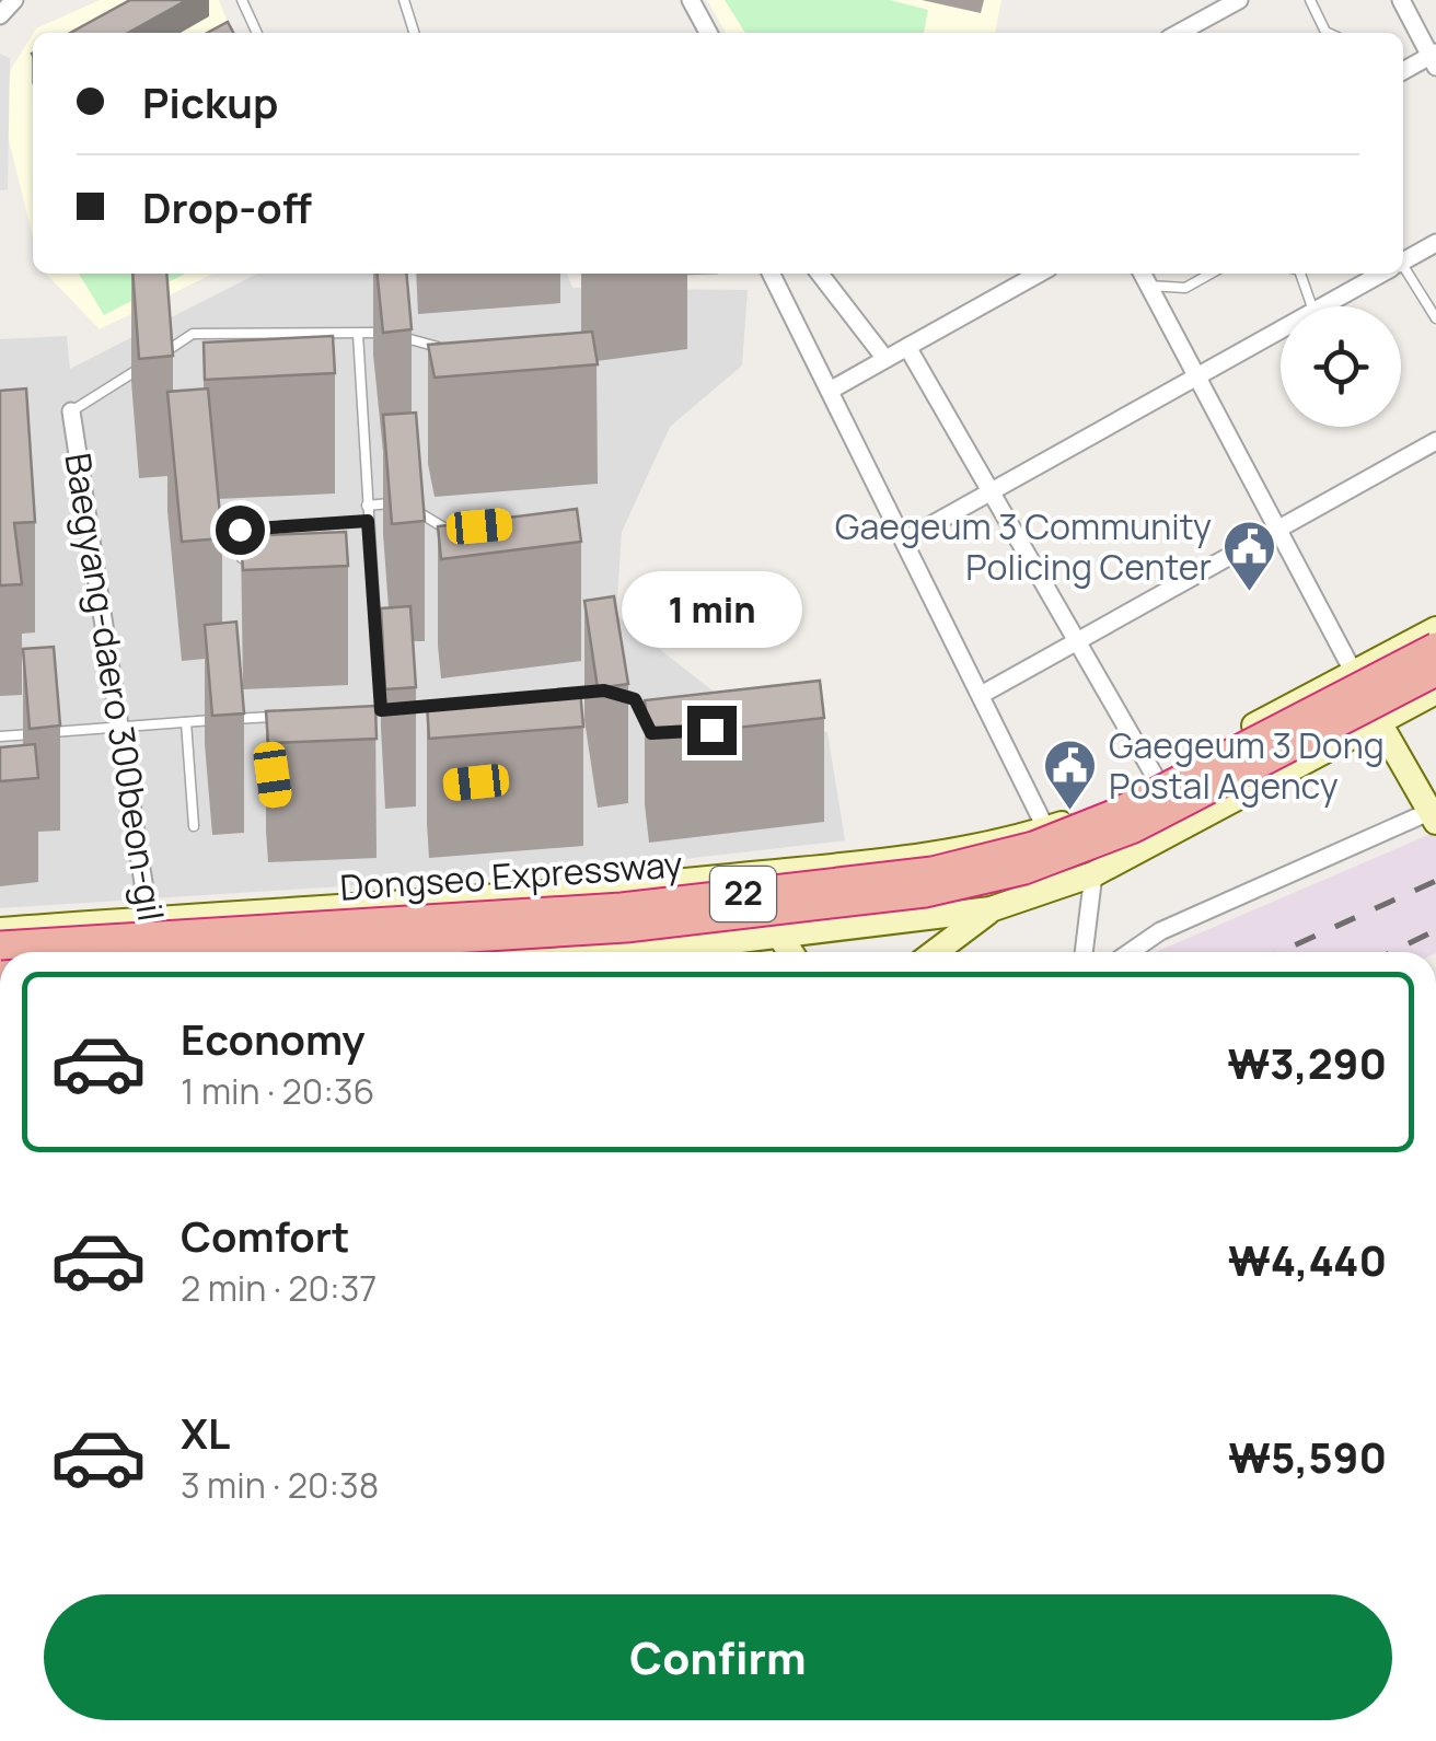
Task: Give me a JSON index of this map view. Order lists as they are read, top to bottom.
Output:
{
  "streets": {
    "highway": ["Dongseo Expressway", "22"],
    "street": ["Baegyang-daero 300beon-gil"]
  },
  "places": {
    "public building": ["Gaegeum 3 Community Policing Center", "Gaegeum 3 Dong Postal Agency"]
  },
  "page": {
    "banner": ["Pickup", "Drop-off"],
    "bubble": "1 min",
    "list": [
      {
        "name": "Economy",
        "note": "1 min · 20:36",
        "value": "₩3,290"
      },
      {
        "name": "Comfort",
        "note": "2 min · 20:37",
        "value": "₩4,440"
      },
      {
        "name": "XL",
        "note": "3 min · 20:38",
        "value": "₩5,590"
      }
    ],
    "buttons": "Confirm"
  }
}
